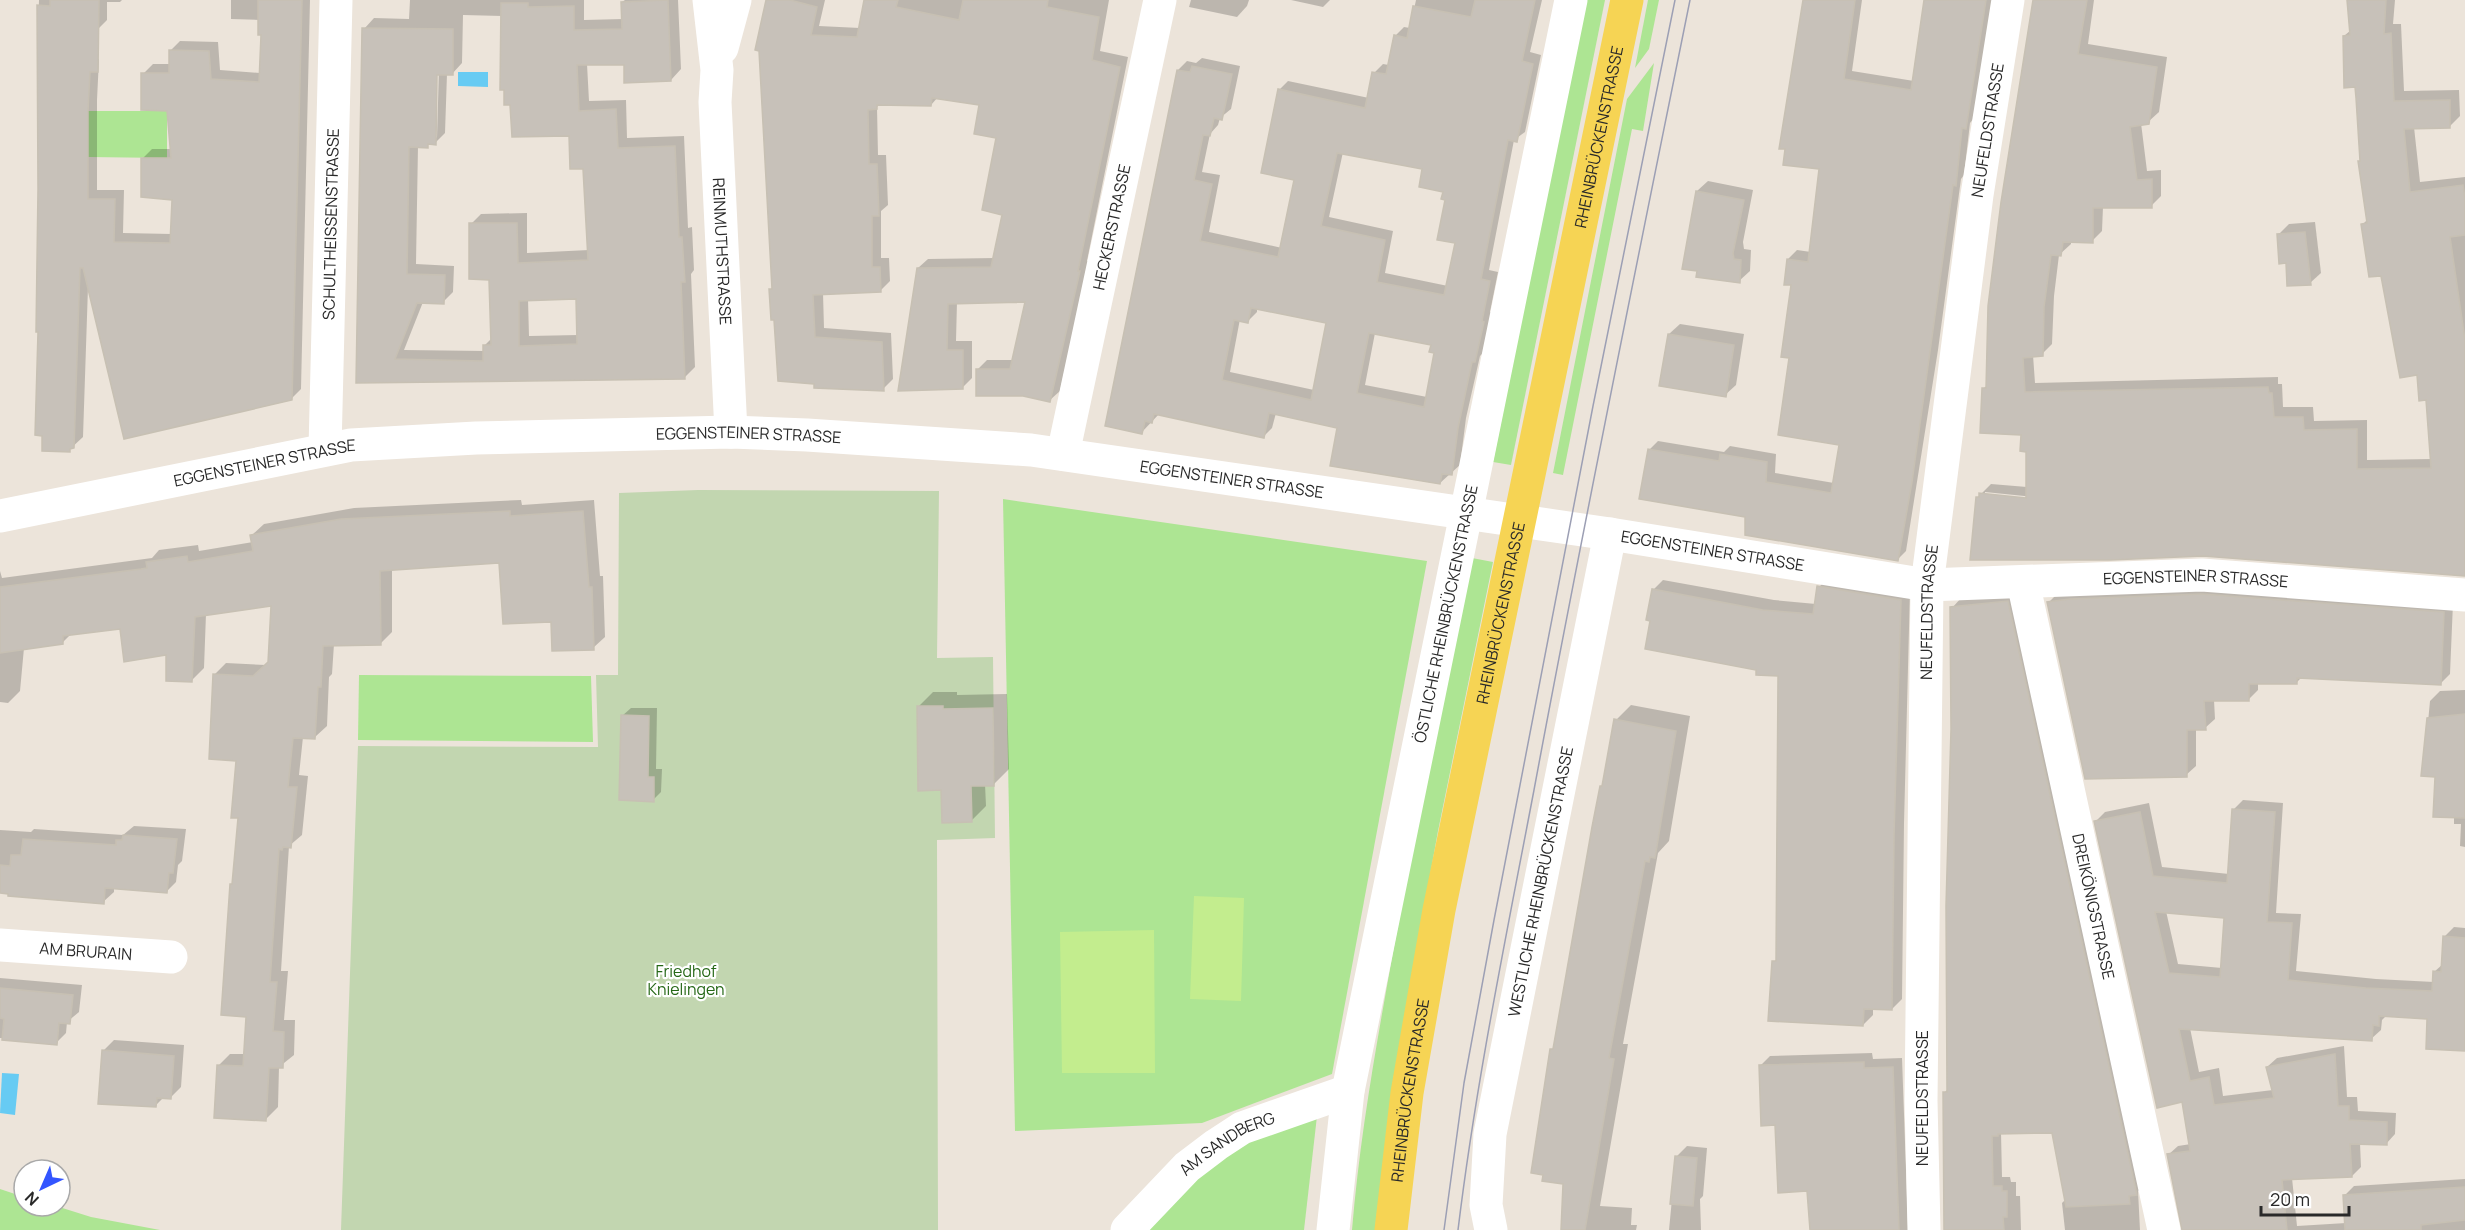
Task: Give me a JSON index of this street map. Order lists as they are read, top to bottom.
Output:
{
  "streets": {
    "main road": ["RHEINBRÜCKENSTRASSE"],
    "street": [
      "NEUFELDSTRASSE",
      "SCHULTHEISSENSTRASSE",
      "HECKERSTRASSE",
      "REINMUTHSTRASSE",
      "EGGENSTEINER STRASSE",
      "ÖSTLICHE RHEINBRÜCKENSTRASSE",
      "WESTLICHE RHEINBRÜCKENSTRASSE",
      "DREIKÖNIGSTRASSE",
      "AM BRURAIN",
      "AM SANDBERG"
    ]
  },
  "crossings": [
    ["NEUFELDSTRASSE", "EGGENSTEINER STRASSE"],
    ["RHEINBRÜCKENSTRASSE", "EGGENSTEINER STRASSE"],
    ["SCHULTHEISSENSTRASSE", "EGGENSTEINER STRASSE"],
    ["HECKERSTRASSE", "EGGENSTEINER STRASSE"],
    ["REINMUTHSTRASSE", "EGGENSTEINER STRASSE"],
    ["EGGENSTEINER STRASSE", "ÖSTLICHE RHEINBRÜCKENSTRASSE"],
    ["EGGENSTEINER STRASSE", "WESTLICHE RHEINBRÜCKENSTRASSE"],
    ["EGGENSTEINER STRASSE", "DREIKÖNIGSTRASSE"],
    ["ÖSTLICHE RHEINBRÜCKENSTRASSE", "AM SANDBERG"]
  ],
  "parks": ["Friedhof Knielingen"],
  "scale_bar": "20 m",
  "north": "bottom left"
}
